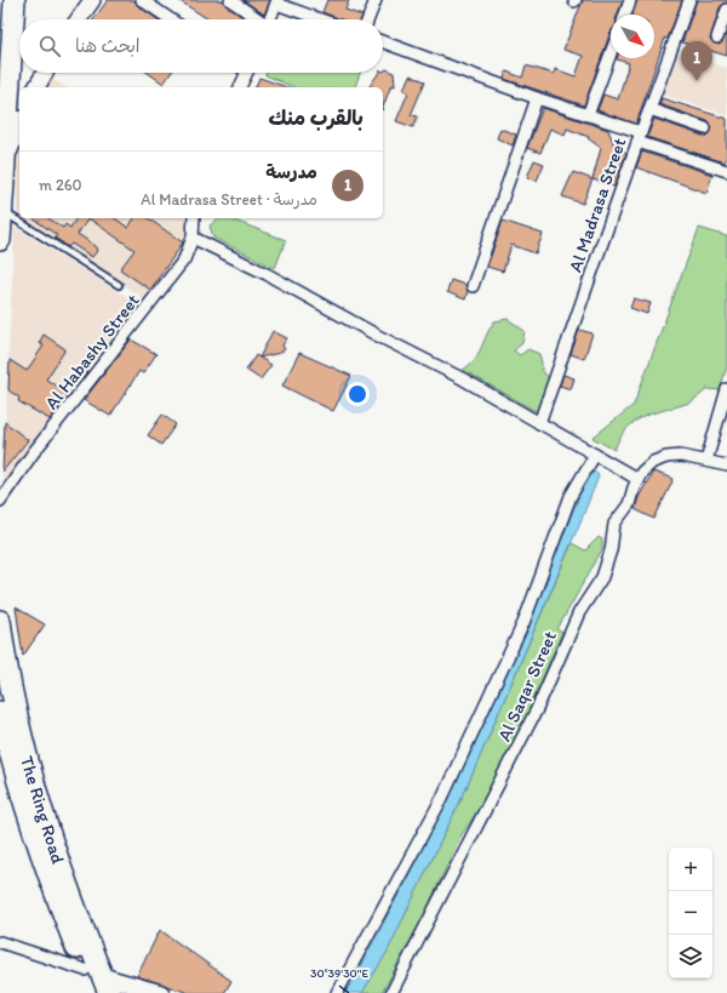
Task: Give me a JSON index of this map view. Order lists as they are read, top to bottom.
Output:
{
  "streets": {
    "highway": ["The Ring Road"],
    "street": ["Al Madrasa Street", "Al Habashy Street", "Al Saqar Street"]
  },
  "north": "bottom right",
  "page": {
    "search": "ابحث هنا",
    "pins": "1",
    "heading": "بالقرب منك",
    "list": [
      {
        "mark": "1",
        "name": "مدرسة",
        "note": "مدرسة · Al Madrasa Street",
        "value": "260 m"
      }
    ],
    "map_buttons": ["+", "−"]
  },
  "coordinates": ["30°39'30\"E"]
}
